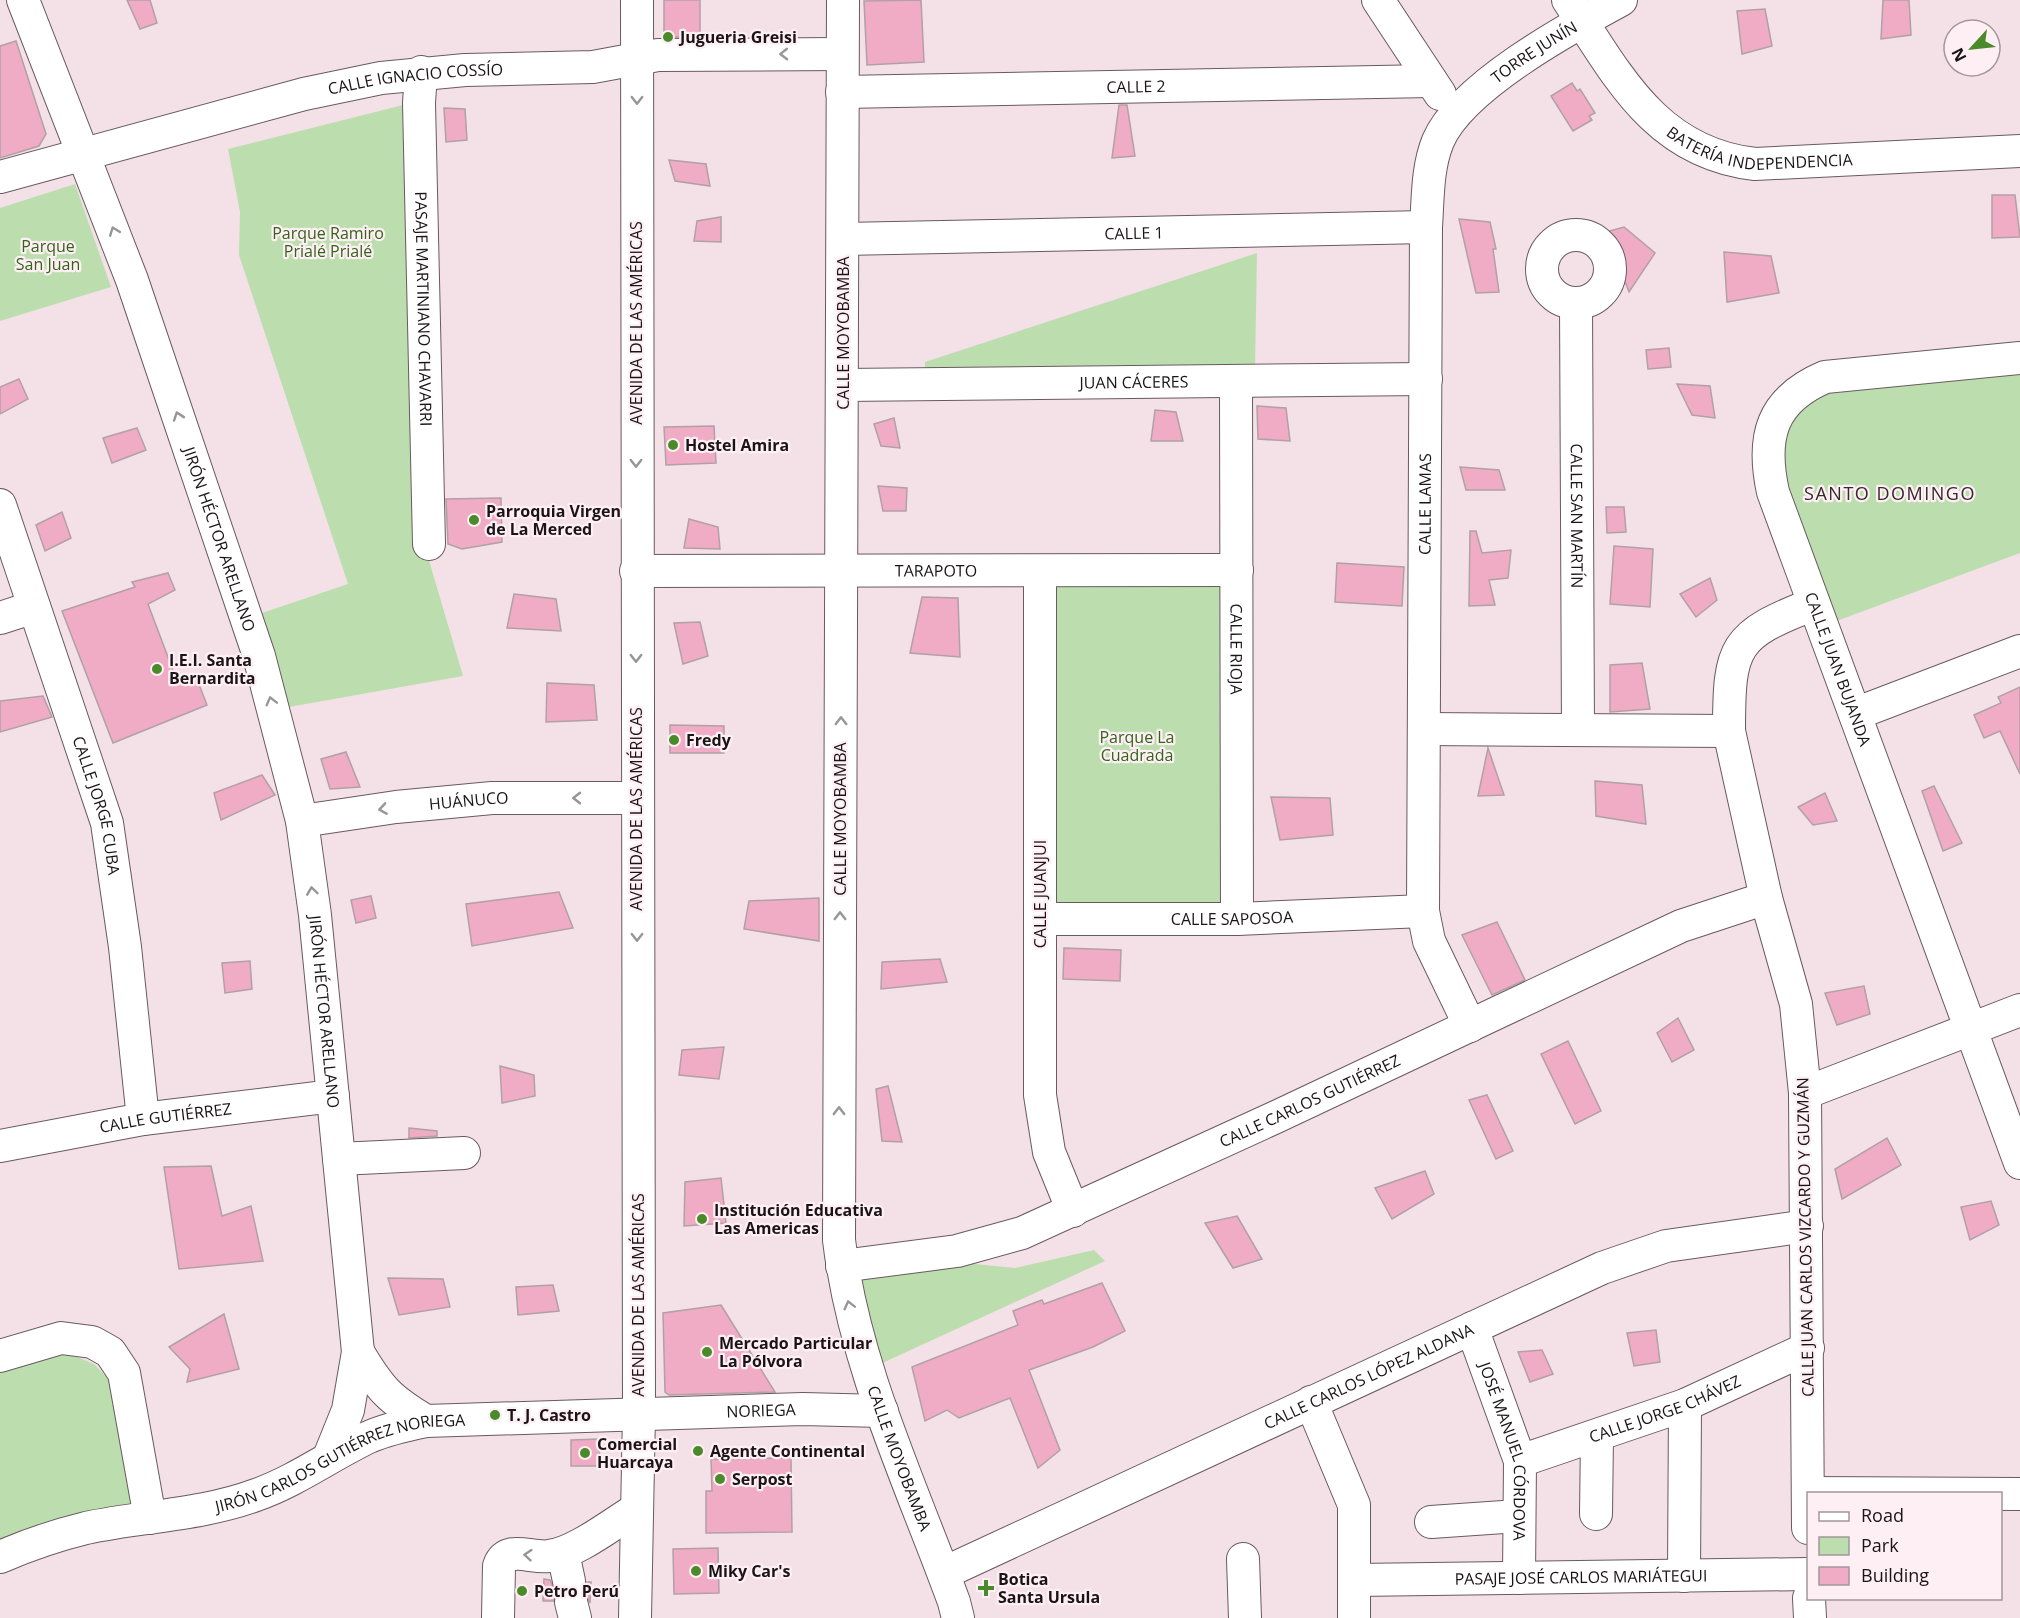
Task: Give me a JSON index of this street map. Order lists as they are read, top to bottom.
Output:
{
  "streets": {
    "street": [
      "TORRE JUNÍN",
      "CALLE IGNACIO COSSÍO",
      "CALLE 2",
      "BATERÍA INDEPENDENCIA",
      "CALLE 1",
      "PASAJE MARTINIANO CHAVARRI",
      "AVENIDA DE LAS AMÉRICAS",
      "CALLE MOYOBAMBA",
      "JUAN CÁCERES",
      "CALLE LAMAS",
      "CALLE SAN MARTÍN",
      "JIRÓN HÉCTOR ARELLANO",
      "TARAPOTO",
      "CALLE RIOJA",
      "CALLE JUAN BUJANDA",
      "HUÁNUCO",
      "CALLE JORGE CUBA",
      "CALLE JUANJUI",
      "CALLE SAPOSOA",
      "CALLE CARLOS GUTIÉRREZ",
      "CALLE GUTIÉRREZ",
      "CALLE JUAN CARLOS VIZCARDO Y GUZMÁN",
      "CALLE CARLOS LÓPEZ ALDANA",
      "CALLE JORGE CHÁVEZ",
      "NORIEGA",
      "JOSÉ MANUEL CÓRDOVA",
      "JIRÓN CARLOS GUTIÉRREZ NORIEGA",
      "PASAJE JOSÉ CARLOS MARIÁTEGUI"
    ]
  },
  "crossings": [
    ["TORRE JUNÍN", "BATERÍA INDEPENDENCIA"],
    ["TORRE JUNÍN", "CALLE LAMAS"],
    ["CALLE IGNACIO COSSÍO", "PASAJE MARTINIANO CHAVARRI"],
    ["CALLE IGNACIO COSSÍO", "AVENIDA DE LAS AMÉRICAS"],
    ["CALLE IGNACIO COSSÍO", "CALLE MOYOBAMBA"],
    ["CALLE IGNACIO COSSÍO", "JIRÓN HÉCTOR ARELLANO"],
    ["CALLE 2", "CALLE MOYOBAMBA"],
    ["CALLE 1", "CALLE MOYOBAMBA"],
    ["CALLE 1", "CALLE LAMAS"],
    ["AVENIDA DE LAS AMÉRICAS", "TARAPOTO"],
    ["AVENIDA DE LAS AMÉRICAS", "HUÁNUCO"],
    ["AVENIDA DE LAS AMÉRICAS", "NORIEGA"],
    ["AVENIDA DE LAS AMÉRICAS", "JIRÓN CARLOS GUTIÉRREZ NORIEGA"],
    ["CALLE MOYOBAMBA", "JUAN CÁCERES"],
    ["CALLE MOYOBAMBA", "TARAPOTO"],
    ["CALLE MOYOBAMBA", "CALLE CARLOS GUTIÉRREZ"],
    ["CALLE MOYOBAMBA", "CALLE CARLOS LÓPEZ ALDANA"],
    ["CALLE MOYOBAMBA", "NORIEGA"],
    ["JUAN CÁCERES", "CALLE LAMAS"],
    ["JUAN CÁCERES", "CALLE RIOJA"],
    ["CALLE LAMAS", "CALLE SAPOSOA"],
    ["CALLE LAMAS", "CALLE CARLOS GUTIÉRREZ"],
    ["JIRÓN HÉCTOR ARELLANO", "HUÁNUCO"],
    ["JIRÓN HÉCTOR ARELLANO", "CALLE GUTIÉRREZ"],
    ["JIRÓN HÉCTOR ARELLANO", "JIRÓN CARLOS GUTIÉRREZ NORIEGA"],
    ["TARAPOTO", "CALLE RIOJA"],
    ["TARAPOTO", "CALLE JUANJUI"],
    ["CALLE RIOJA", "CALLE SAPOSOA"],
    ["CALLE JUAN BUJANDA", "CALLE JUAN CARLOS VIZCARDO Y GUZMÁN"],
    ["CALLE JORGE CUBA", "CALLE GUTIÉRREZ"],
    ["CALLE JUANJUI", "CALLE SAPOSOA"],
    ["CALLE JUANJUI", "CALLE CARLOS GUTIÉRREZ"],
    ["CALLE CARLOS GUTIÉRREZ", "CALLE JUAN CARLOS VIZCARDO Y GUZMÁN"],
    ["CALLE JUAN CARLOS VIZCARDO Y GUZMÁN", "CALLE CARLOS LÓPEZ ALDANA"],
    ["CALLE JUAN CARLOS VIZCARDO Y GUZMÁN", "CALLE JORGE CHÁVEZ"],
    ["CALLE CARLOS LÓPEZ ALDANA", "JOSÉ MANUEL CÓRDOVA"],
    ["CALLE JORGE CHÁVEZ", "JOSÉ MANUEL CÓRDOVA"],
    ["NORIEGA", "JIRÓN CARLOS GUTIÉRREZ NORIEGA"],
    ["JOSÉ MANUEL CÓRDOVA", "PASAJE JOSÉ CARLOS MARIÁTEGUI"]
  ],
  "one_way": [
    "AVENIDA DE LAS AMÉRICAS",
    "CALLE MOYOBAMBA",
    "JIRÓN HÉCTOR ARELLANO",
    "HUÁNUCO"
  ],
  "districts": ["SANTO DOMINGO"],
  "parks": ["Parque Ramiro Prialé Prialé", "Parque San Juan", "Parque La Cuadrada"],
  "places": {
    "other": [
      "Jugueria Greisi",
      "Hostel Amira",
      "Parroquia Virgen de La Merced",
      "I.E.I. Santa Bernardita",
      "Fredy",
      "Institución Educativa Las Americas",
      "Mercado Particular La Pólvora",
      "T. J. Castro",
      "Agente Continental",
      "Comercial Huarcaya",
      "Serpost",
      "Miky Car's",
      "Petro Perú"
    ],
    "health": ["Botica Santa Ursula"]
  },
  "legend": ["Road", "Park", "Building"],
  "north": "bottom left"
}
